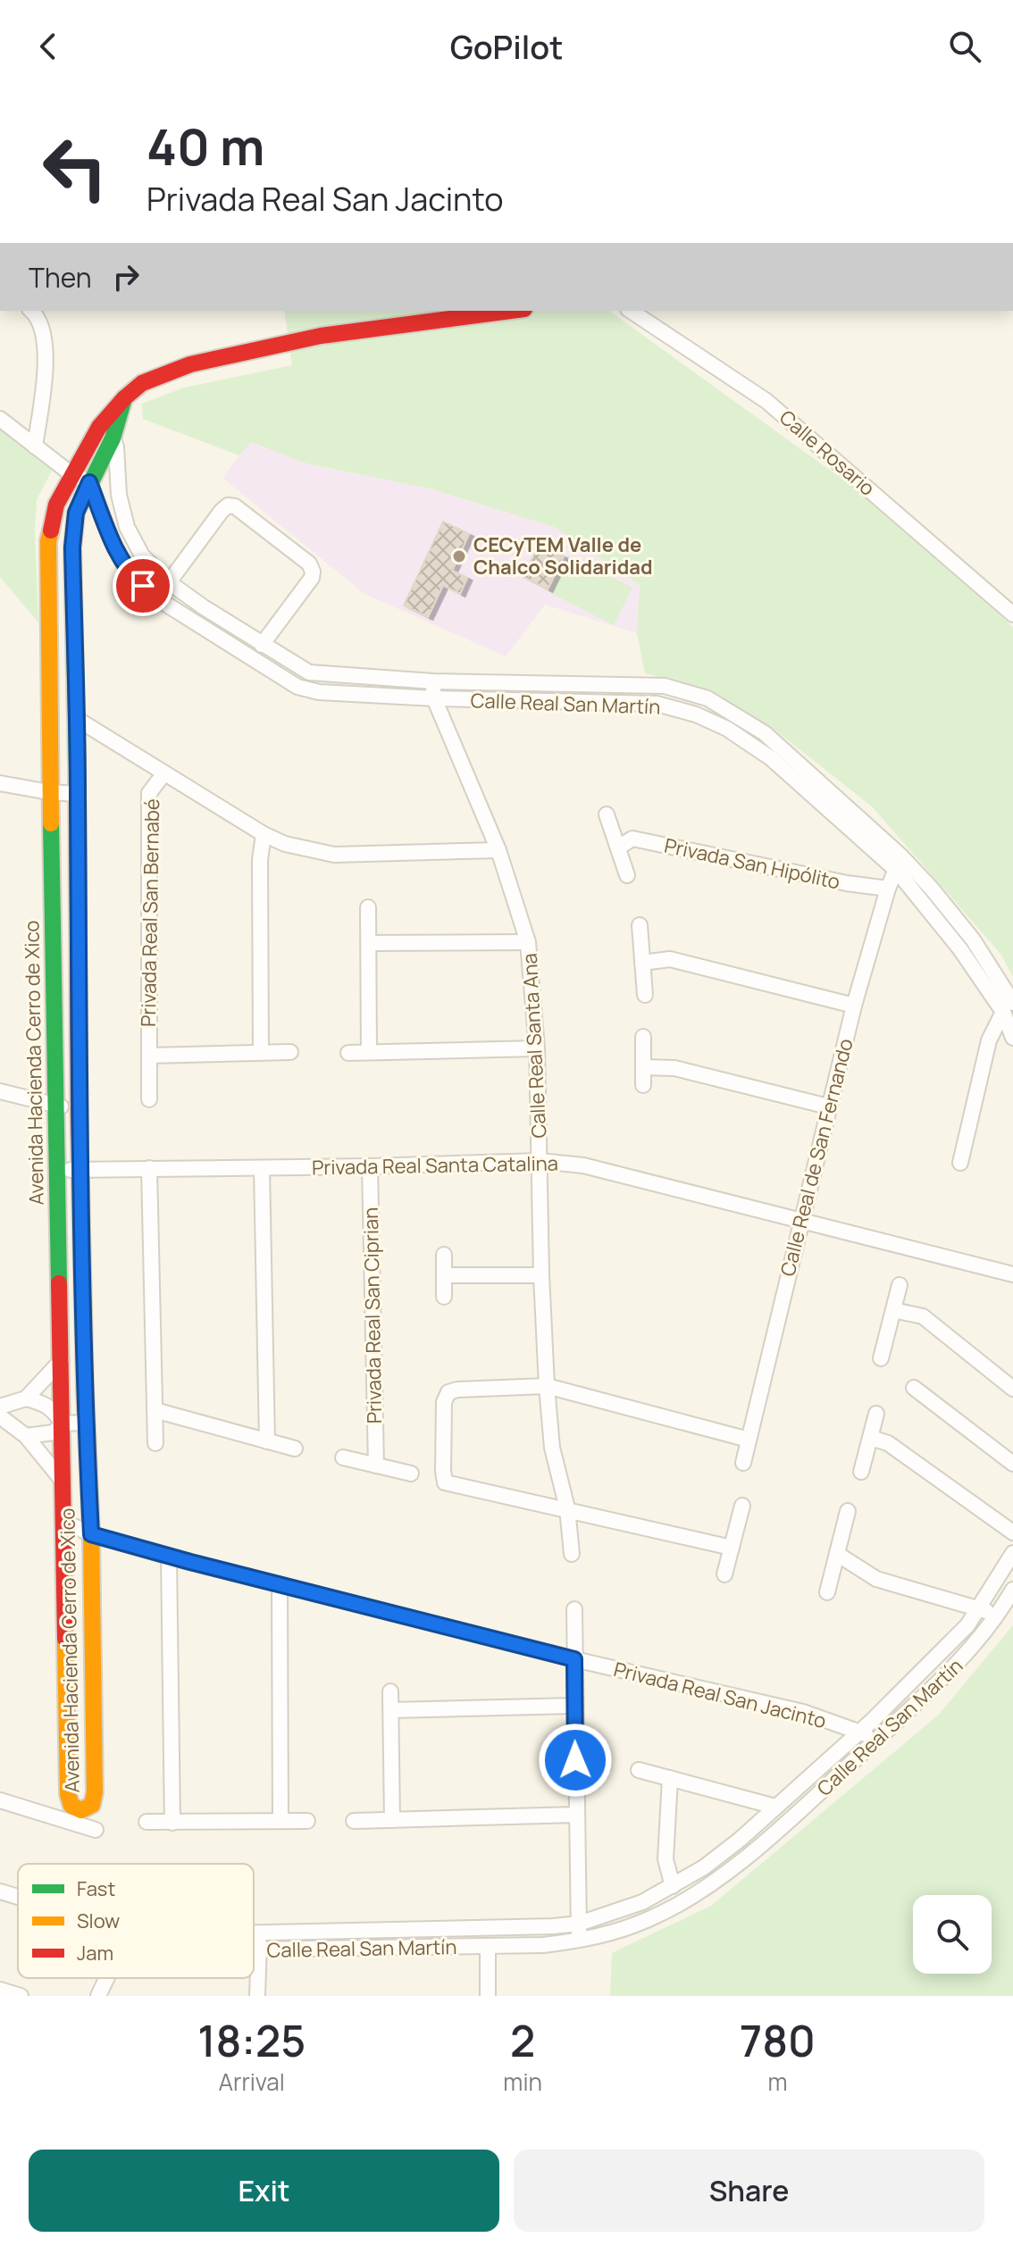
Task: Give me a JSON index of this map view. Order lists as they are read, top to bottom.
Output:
{
  "streets": {
    "street": [
      "Calle Rosario",
      "Calle Real San Martín",
      "Privada San Hipólito",
      "Privada Real San Bernabé",
      "Calle Real Santa Ana",
      "Avenida Hacienda Cerro de Xico",
      "Calle Real de San Fernando",
      "Privada Real Santa Catalina",
      "Privada Real San Ciprian",
      "Privada Real San Jacinto"
    ]
  },
  "crossings": [
    ["Calle Real San Martín", "Calle Real Santa Ana"],
    ["Calle Real San Martín", "Avenida Hacienda Cerro de Xico"],
    ["Calle Real San Martín", "Calle Real de San Fernando"],
    ["Calle Real San Martín", "Privada Real San Jacinto"],
    ["Privada San Hipólito", "Calle Real de San Fernando"],
    ["Calle Real Santa Ana", "Privada Real Santa Catalina"],
    ["Avenida Hacienda Cerro de Xico", "Privada Real Santa Catalina"],
    ["Avenida Hacienda Cerro de Xico", "Privada Real San Jacinto"],
    ["Calle Real de San Fernando", "Privada Real Santa Catalina"],
    ["Privada Real Santa Catalina", "Privada Real San Ciprian"]
  ],
  "places": ["CECyTEM Valle de Chalco Solidaridad"],
  "legend": ["Fast", "Slow", "Jam"],
  "page": {
    "header": "GoPilot",
    "turn": ["40 m", "Privada Real San Jacinto"],
    "then": "Then",
    "eta": [
      "18:25",
      "Arrival",
      "2",
      "min",
      "780",
      "m"
    ],
    "buttons": ["Exit", "Share"]
  }
}
